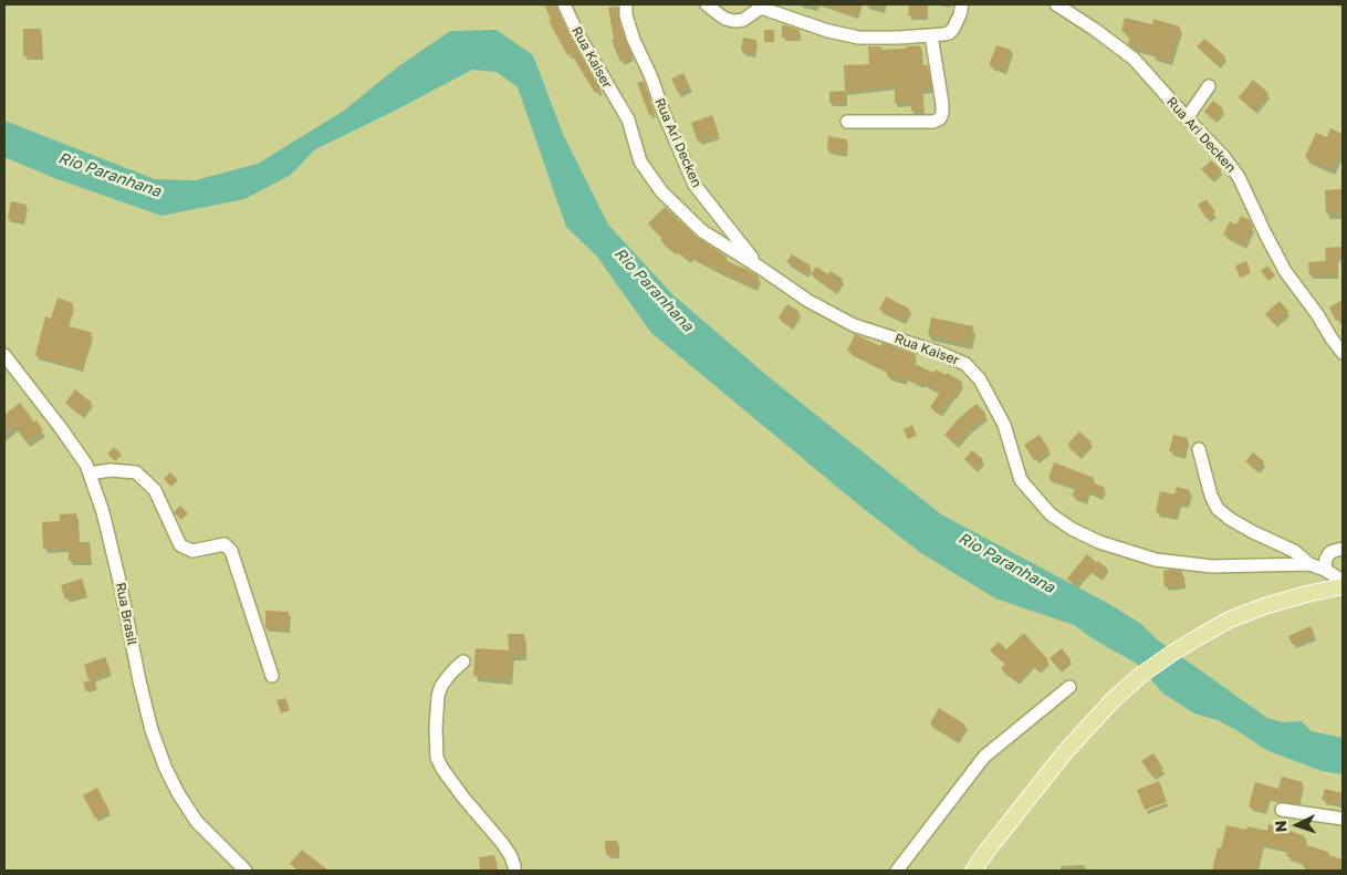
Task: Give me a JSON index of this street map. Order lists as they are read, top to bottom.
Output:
{
  "streets": {
    "street": ["Rua Kaiser", "Rua Ari Decken", "Rua Brasil"]
  },
  "crossings": [
    ["Rua Kaiser", "Rua Ari Decken"]
  ],
  "water": ["Rio Paranhana"],
  "north": "left"
}
